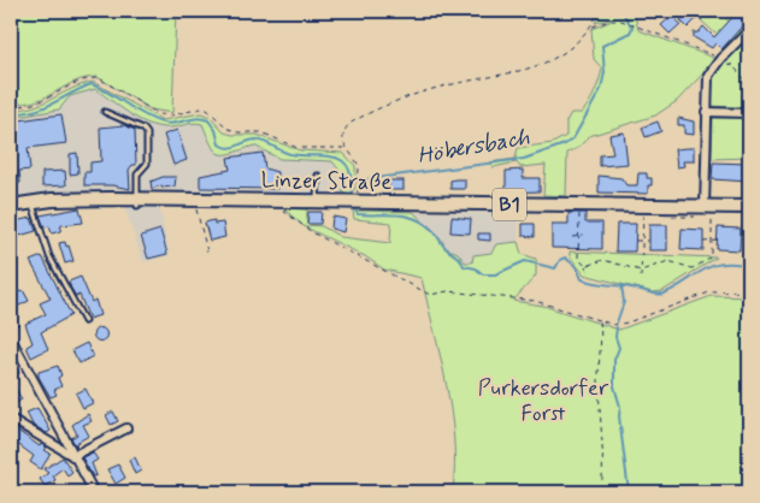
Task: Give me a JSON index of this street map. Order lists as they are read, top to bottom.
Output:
{
  "streets": {
    "main road": ["Linzer Straße", "B1"]
  },
  "water": ["Höbersbach"],
  "parks": ["Purkersdorfer Forst"]
}
